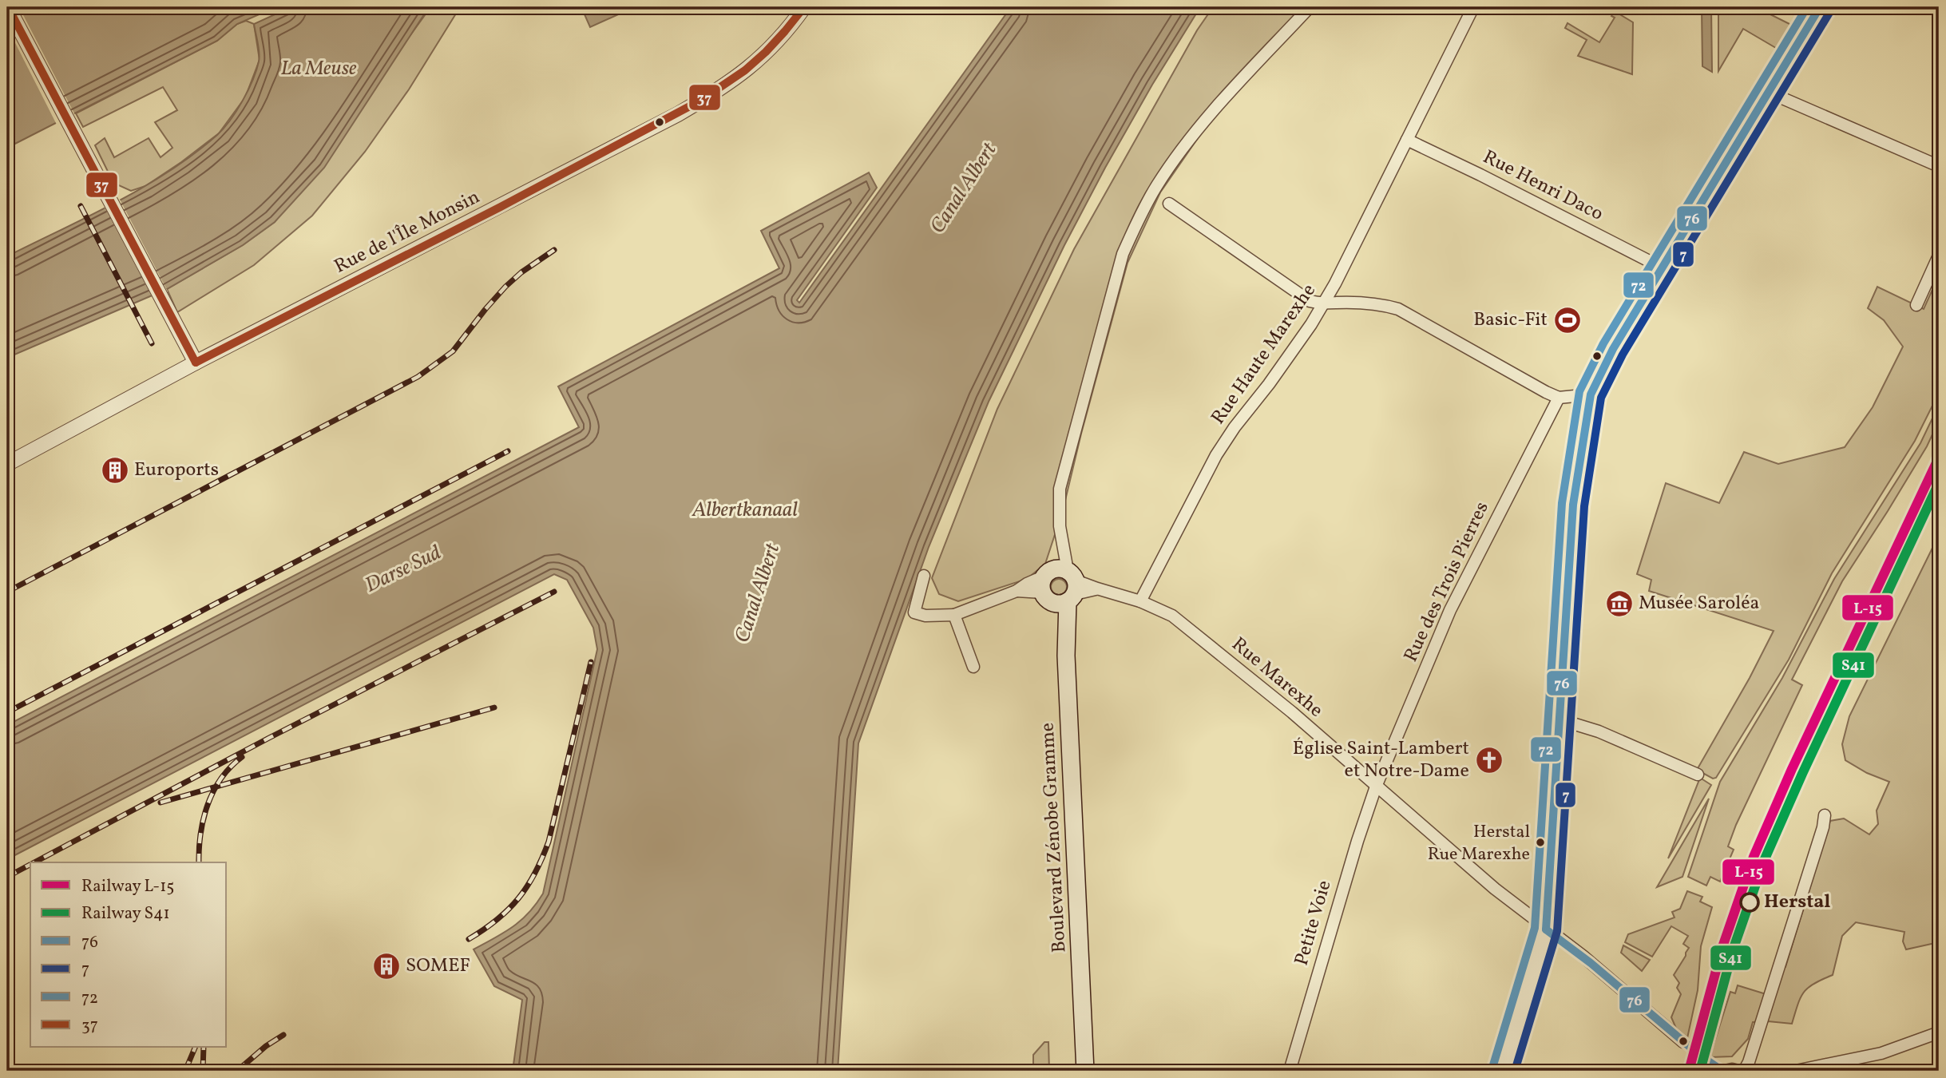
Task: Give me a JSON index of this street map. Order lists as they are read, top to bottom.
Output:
{
  "streets": {
    "main road": ["Boulevard Zénobe Gramme"],
    "street": [
      "Rue Henri Daco",
      "Rue de l'Île Monsin",
      "Rue Haute Marexhe",
      "Rue des Trois Pierres",
      "Rue Marexhe",
      "Petite Voie"
    ]
  },
  "crossings": [
    ["Rue Henri Daco", "Rue Haute Marexhe"],
    ["Rue Haute Marexhe", "Rue Marexhe"],
    ["Rue des Trois Pierres", "Rue Marexhe"],
    ["Rue des Trois Pierres", "Petite Voie"],
    ["Rue Marexhe", "Boulevard Zénobe Gramme"],
    ["Rue Marexhe", "Petite Voie"]
  ],
  "water": [
    "La Meuse",
    "Canal Albert",
    "Albertkanaal",
    "Darse Sud"
  ],
  "places": {
    "sports": ["Basic-Fit"],
    "building": ["Euroports", "SOMEF"],
    "museum": ["Musée Saroléa"],
    "church": ["Église Saint-Lambert et Notre-Dame"],
    "other": ["Herstal Rue Marexhe", "Herstal"]
  },
  "lines": [
    "transit line 76",
    "transit line 72",
    "transit line 37",
    "transit line 7",
    "rail line L-15",
    "rail line S41"
  ],
  "legend": [
    "Railway L-15",
    "Railway S41",
    "76",
    "7",
    "72",
    "37"
  ]
}
